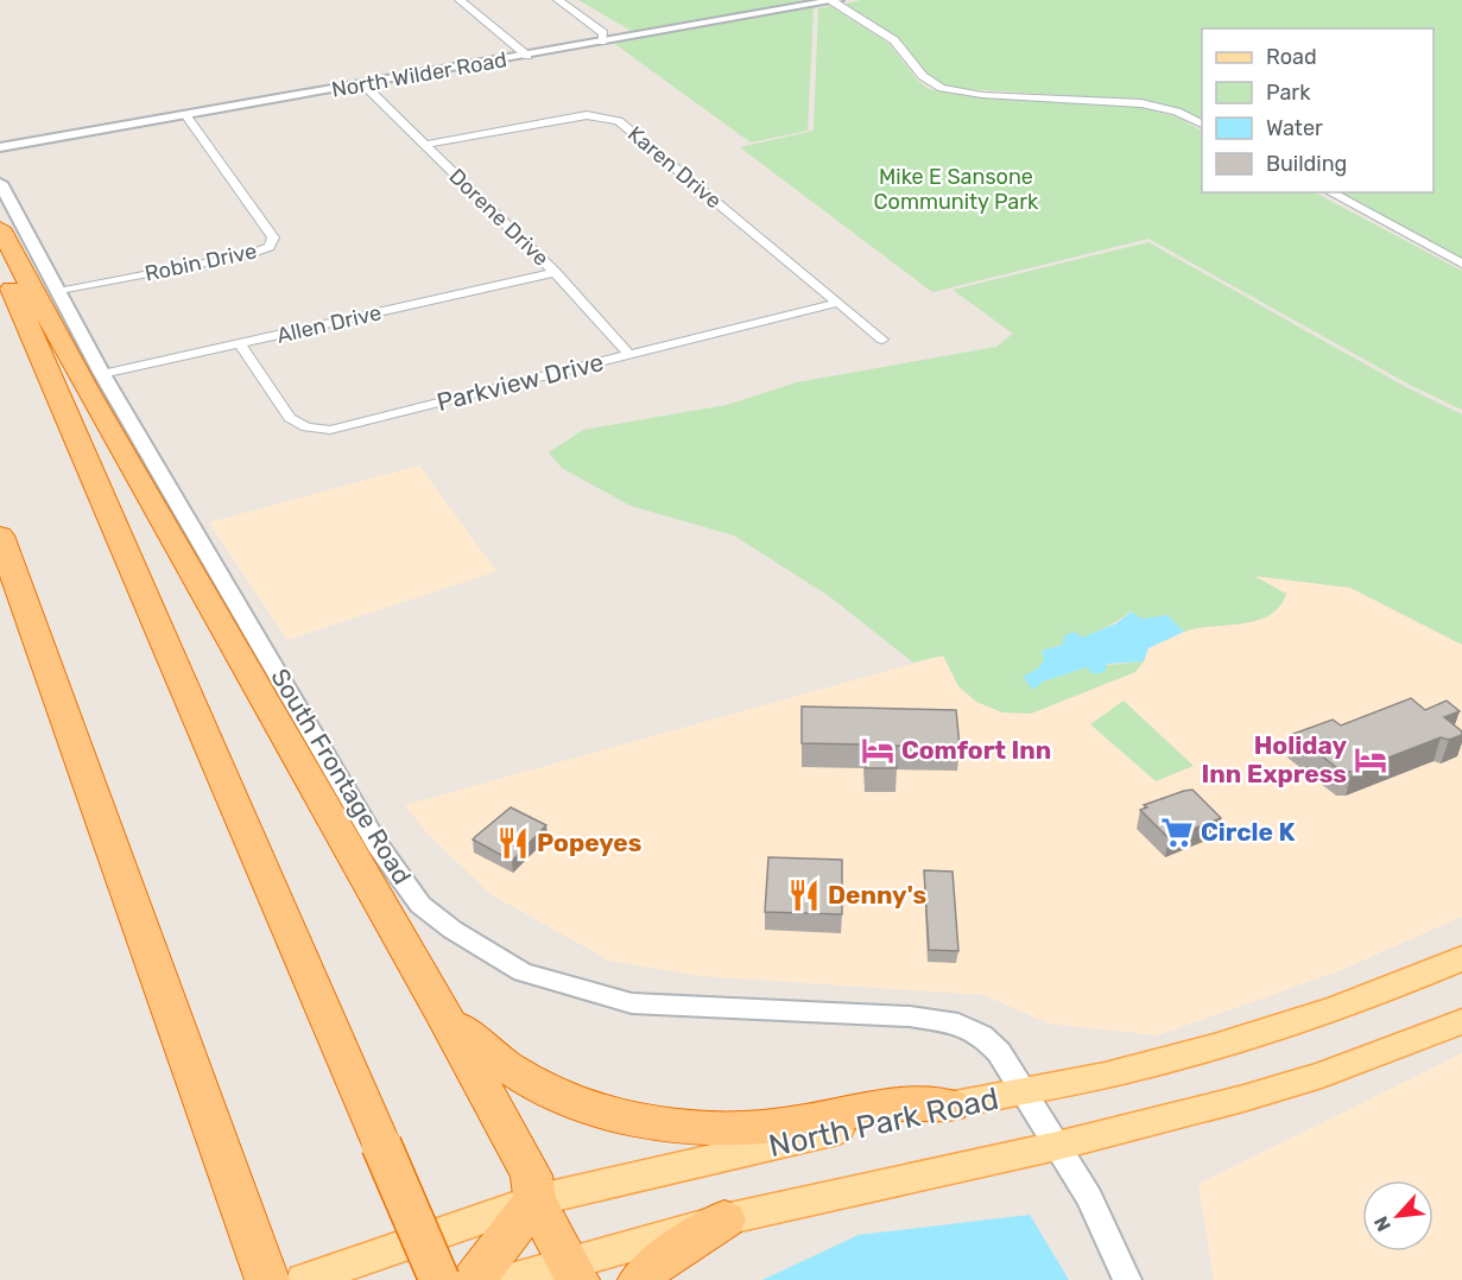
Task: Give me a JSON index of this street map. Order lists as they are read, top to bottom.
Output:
{
  "streets": {
    "main road": ["North Park Road"],
    "street": [
      "North Wilder Road",
      "Karen Drive",
      "Dorene Drive",
      "Robin Drive",
      "Allen Drive",
      "Parkview Drive",
      "South Frontage Road"
    ]
  },
  "crossings": [
    ["North Wilder Road", "Dorene Drive"],
    ["North Wilder Road", "Robin Drive"],
    ["Karen Drive", "Dorene Drive"],
    ["Karen Drive", "Parkview Drive"],
    ["Dorene Drive", "Allen Drive"],
    ["Dorene Drive", "Parkview Drive"],
    ["Robin Drive", "South Frontage Road"],
    ["Allen Drive", "Parkview Drive"],
    ["Allen Drive", "South Frontage Road"],
    ["South Frontage Road", "North Park Road"]
  ],
  "parks": ["Mike E Sansone Community Park"],
  "places": {
    "hotel": ["Comfort Inn", "Holiday Inn Express"],
    "supermarket": ["Circle K"],
    "restaurant": ["Popeyes", "Denny's"]
  },
  "legend": [
    "Road",
    "Park",
    "Water",
    "Building"
  ],
  "north": "bottom left"
}
